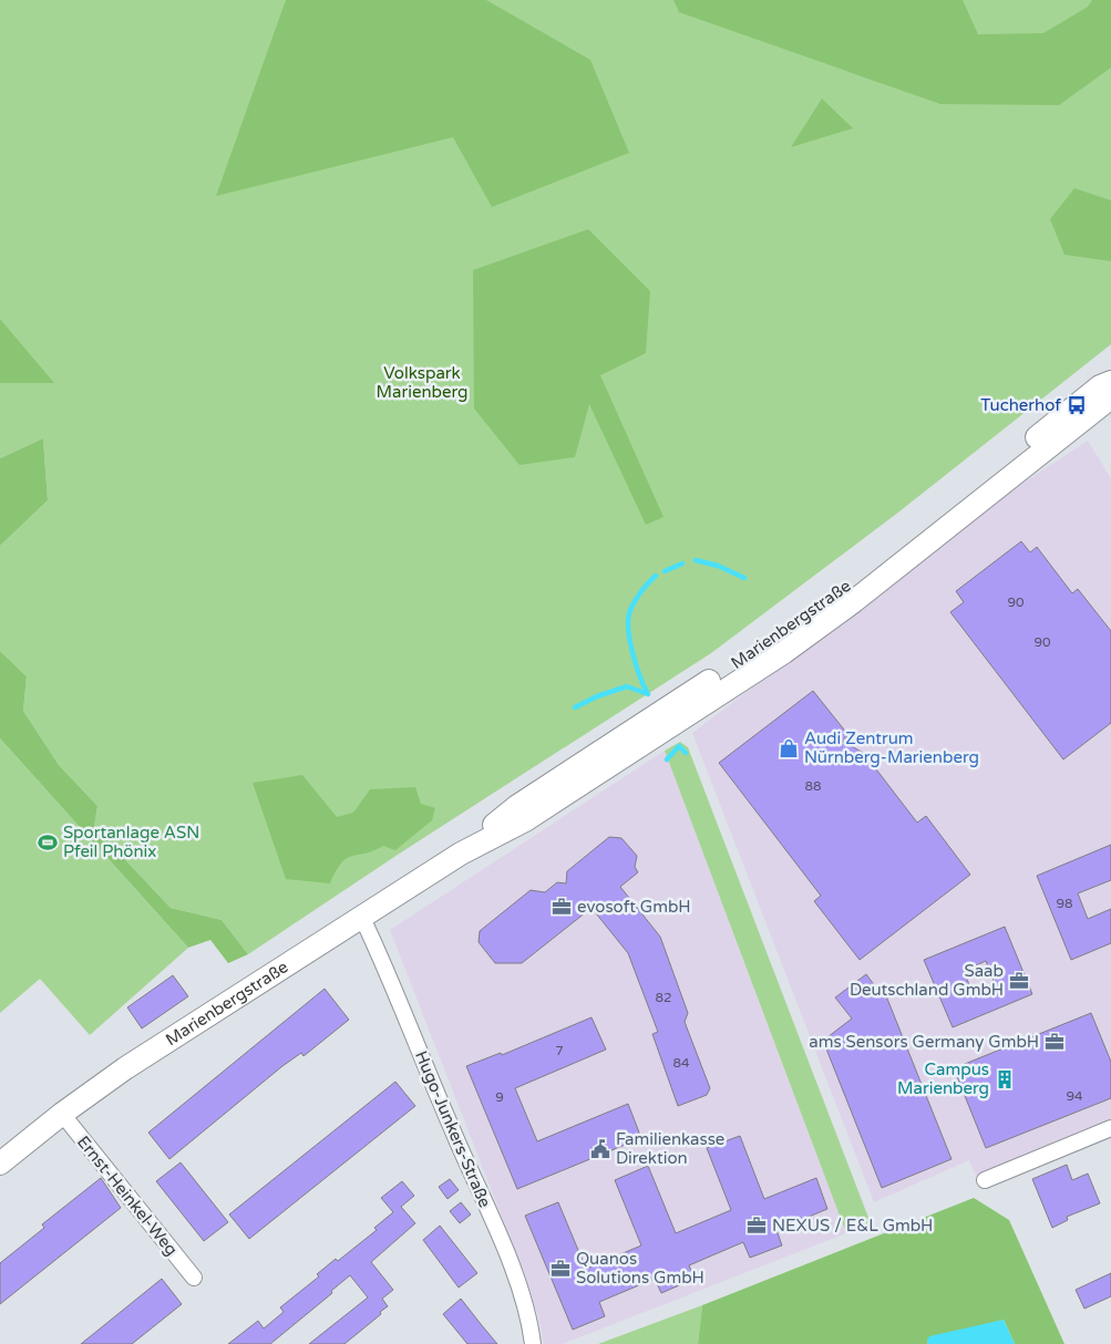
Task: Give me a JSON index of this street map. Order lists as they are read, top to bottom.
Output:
{
  "streets": {
    "main road": ["Marienbergstraße"],
    "street": ["Hugo-Junkers-Straße", "Ernst-Heinkel-Weg"]
  },
  "crossings": [
    ["Marienbergstraße", "Hugo-Junkers-Straße"],
    ["Marienbergstraße", "Ernst-Heinkel-Weg"]
  ],
  "parks": ["Volkspark Marienberg"],
  "places": {
    "bus stop": ["Tucherhof"],
    "shop": ["Audi Zentrum Nürnberg-Marienberg"],
    "sports": ["Sportanlage ASN Pfeil Phönix"],
    "office": [
      "evosoft GmbH",
      "Saab Deutschland GmbH",
      "ams Sensors Germany GmbH",
      "NEXUS / E&L GmbH",
      "Quanos Solutions GmbH"
    ],
    "building": ["Campus Marienberg"],
    "public building": ["Familienkasse Direktion"]
  },
  "house_numbers": [
    "90",
    "90",
    "88",
    "98",
    "82",
    "7",
    "84",
    "94",
    "9"
  ]
}
